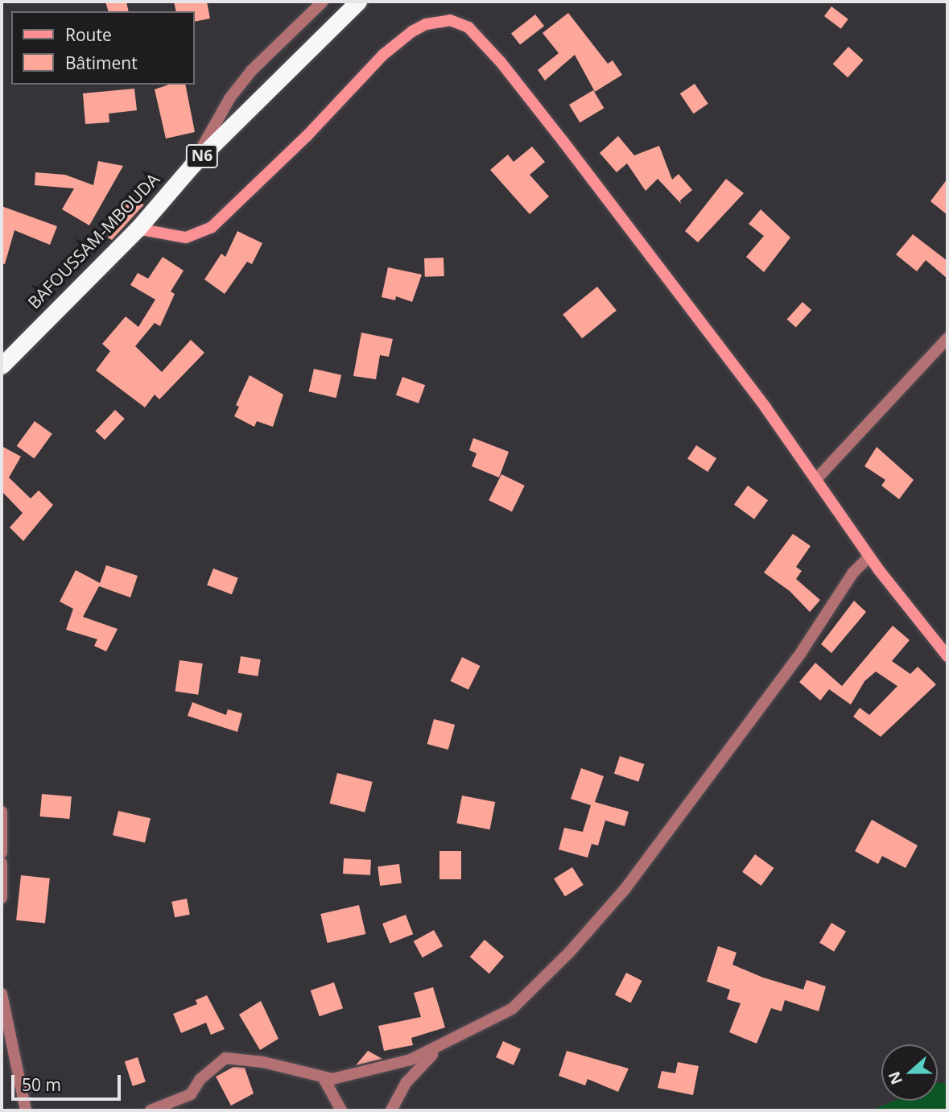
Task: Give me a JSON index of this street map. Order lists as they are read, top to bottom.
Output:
{
  "streets": {
    "highway": ["N6", "BAFOUSSAM-MBOUDA"]
  },
  "legend": ["Route", "Bâtiment"],
  "scale_bar": "50 m",
  "north": "left"
}
